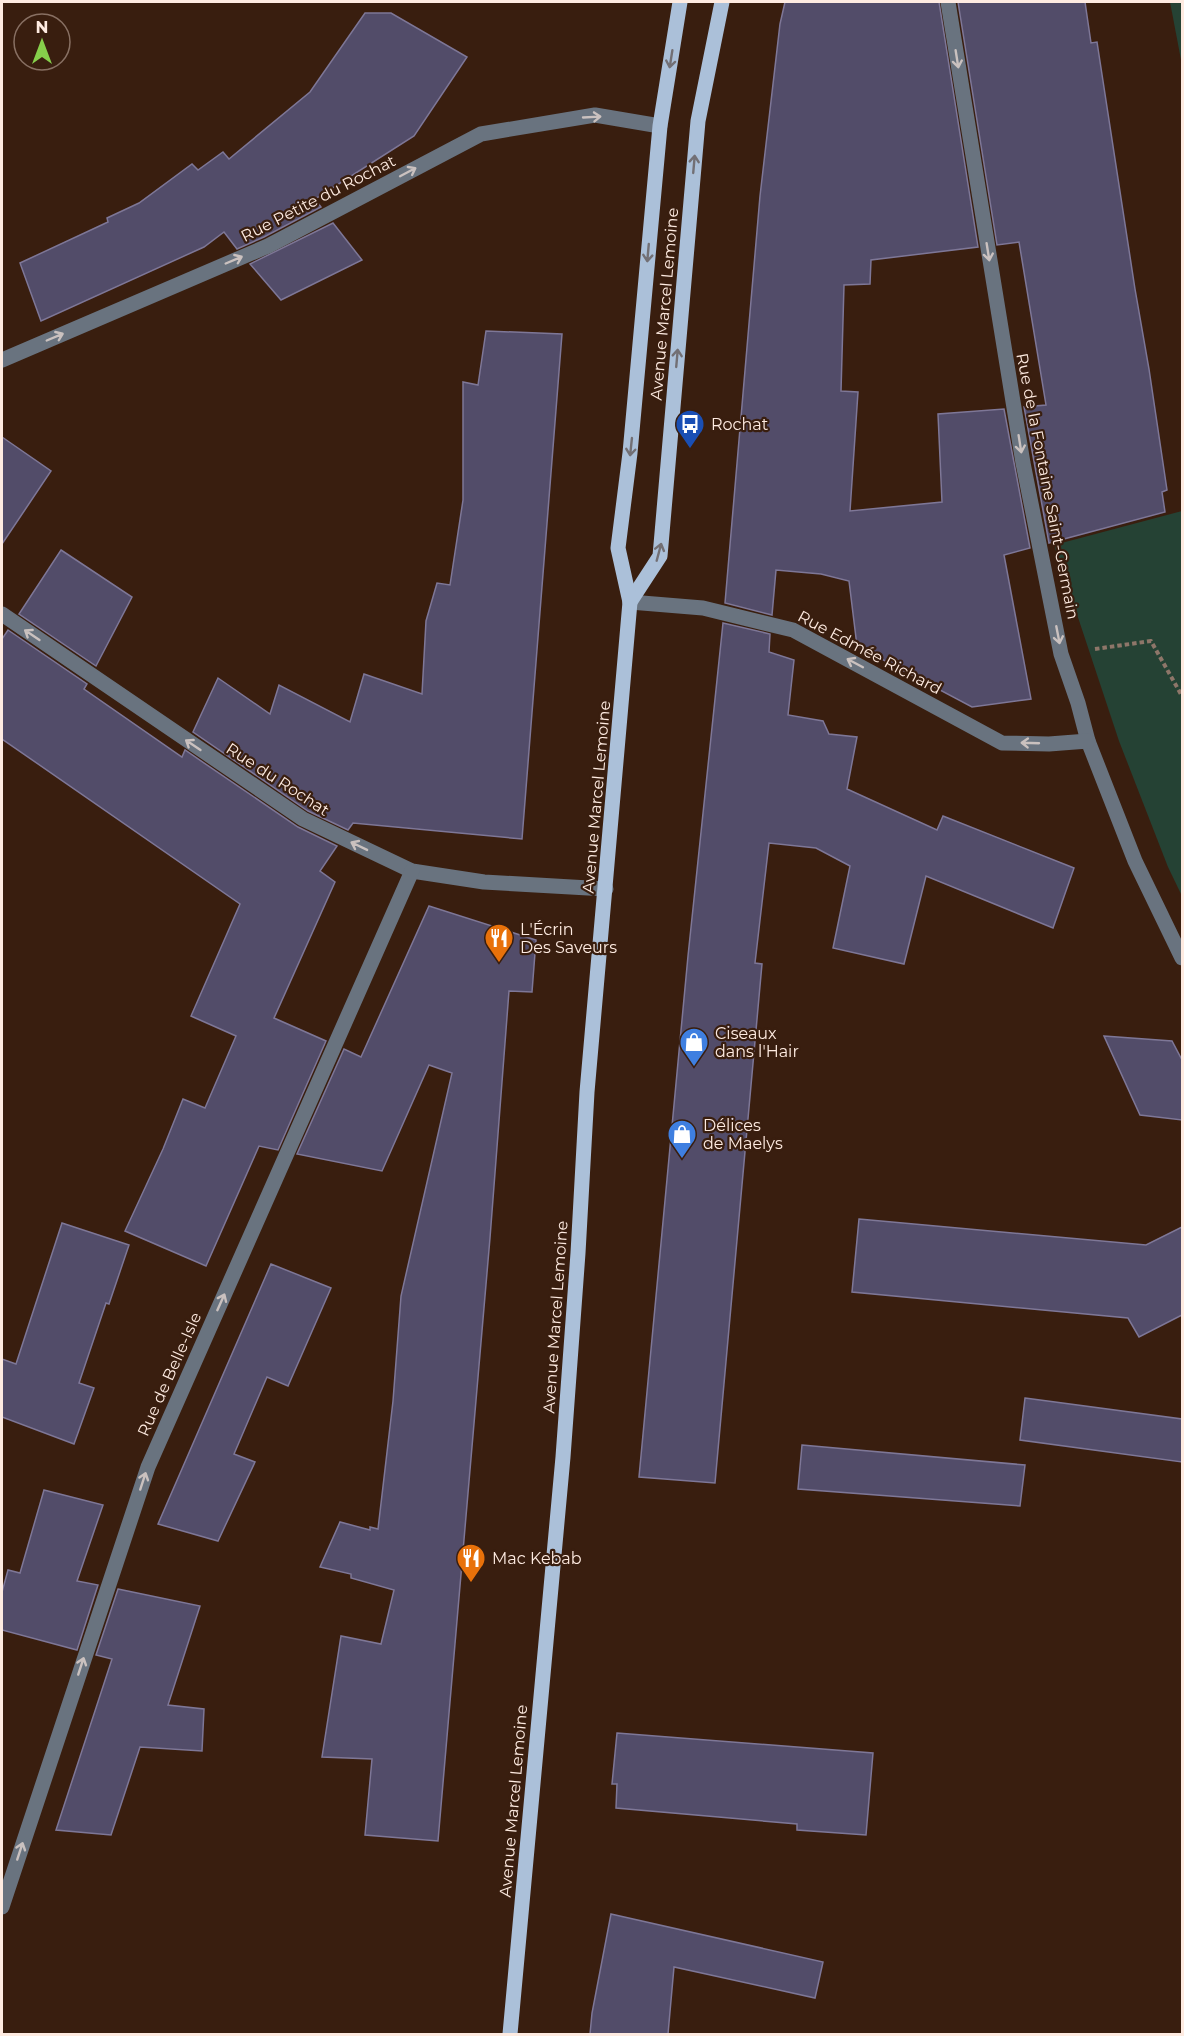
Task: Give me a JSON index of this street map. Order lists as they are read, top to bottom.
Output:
{
  "streets": {
    "main road": ["Avenue Marcel Lemoine"],
    "street": [
      "Rue Petite du Rochat",
      "Rue de la Fontaine Saint-Germain",
      "Rue Edmée Richard",
      "Rue du Rochat",
      "Rue de Belle-Isle"
    ]
  },
  "crossings": [
    ["Rue Petite du Rochat", "Avenue Marcel Lemoine"],
    ["Avenue Marcel Lemoine", "Rue Edmée Richard"],
    ["Avenue Marcel Lemoine", "Rue du Rochat"],
    ["Rue de la Fontaine Saint-Germain", "Rue Edmée Richard"],
    ["Rue du Rochat", "Rue de Belle-Isle"]
  ],
  "one_way": [
    "Rue Petite du Rochat",
    "Rue de la Fontaine Saint-Germain",
    "Rue Edmée Richard",
    "Rue du Rochat",
    "Rue de Belle-Isle"
  ],
  "places": {
    "bus stop": ["Rochat"],
    "restaurant": ["L'Écrin Des Saveurs", "Mac Kebab"],
    "shop": ["Ciseaux dans l'Hair", "Délices de Maelys"]
  },
  "north": "top"
}
